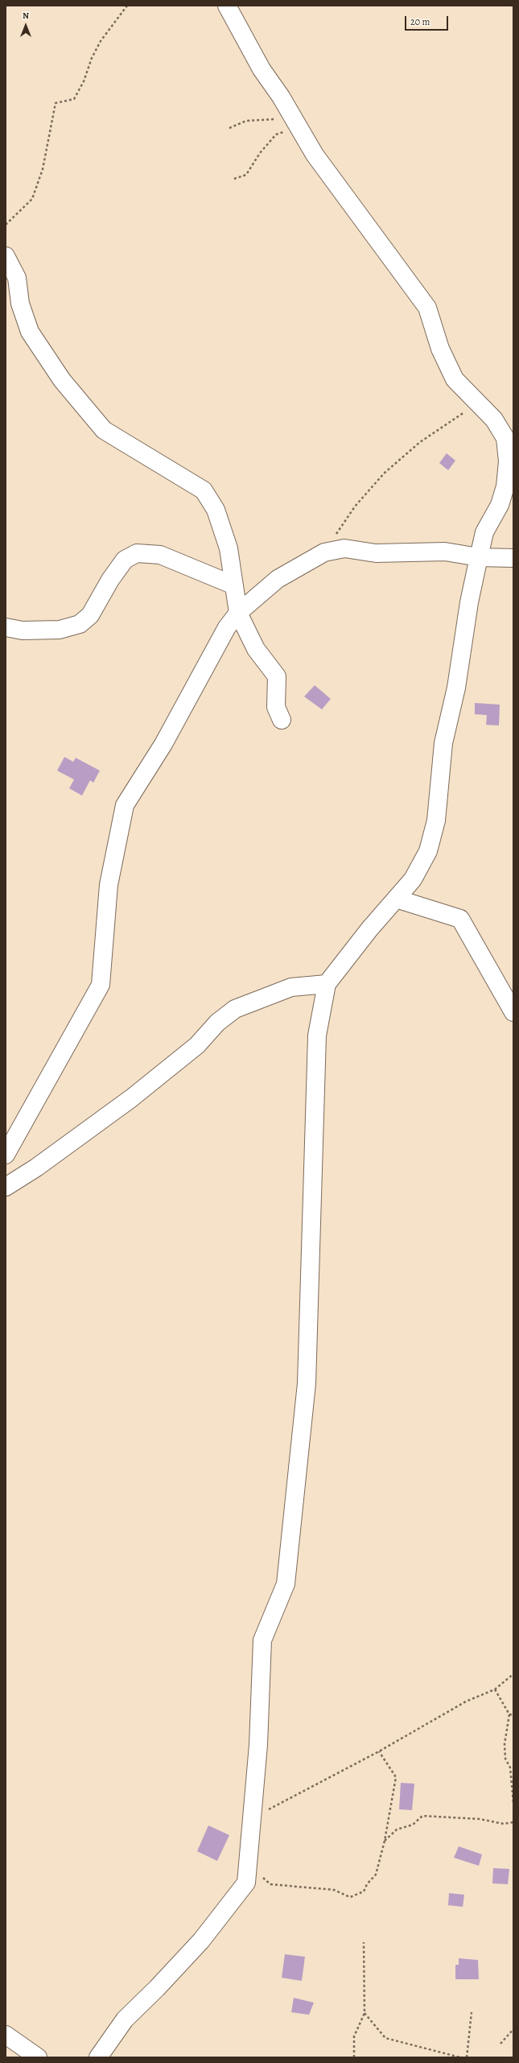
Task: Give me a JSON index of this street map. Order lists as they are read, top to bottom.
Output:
{
  "scale_bar": "20 m",
  "north": "top"
}
